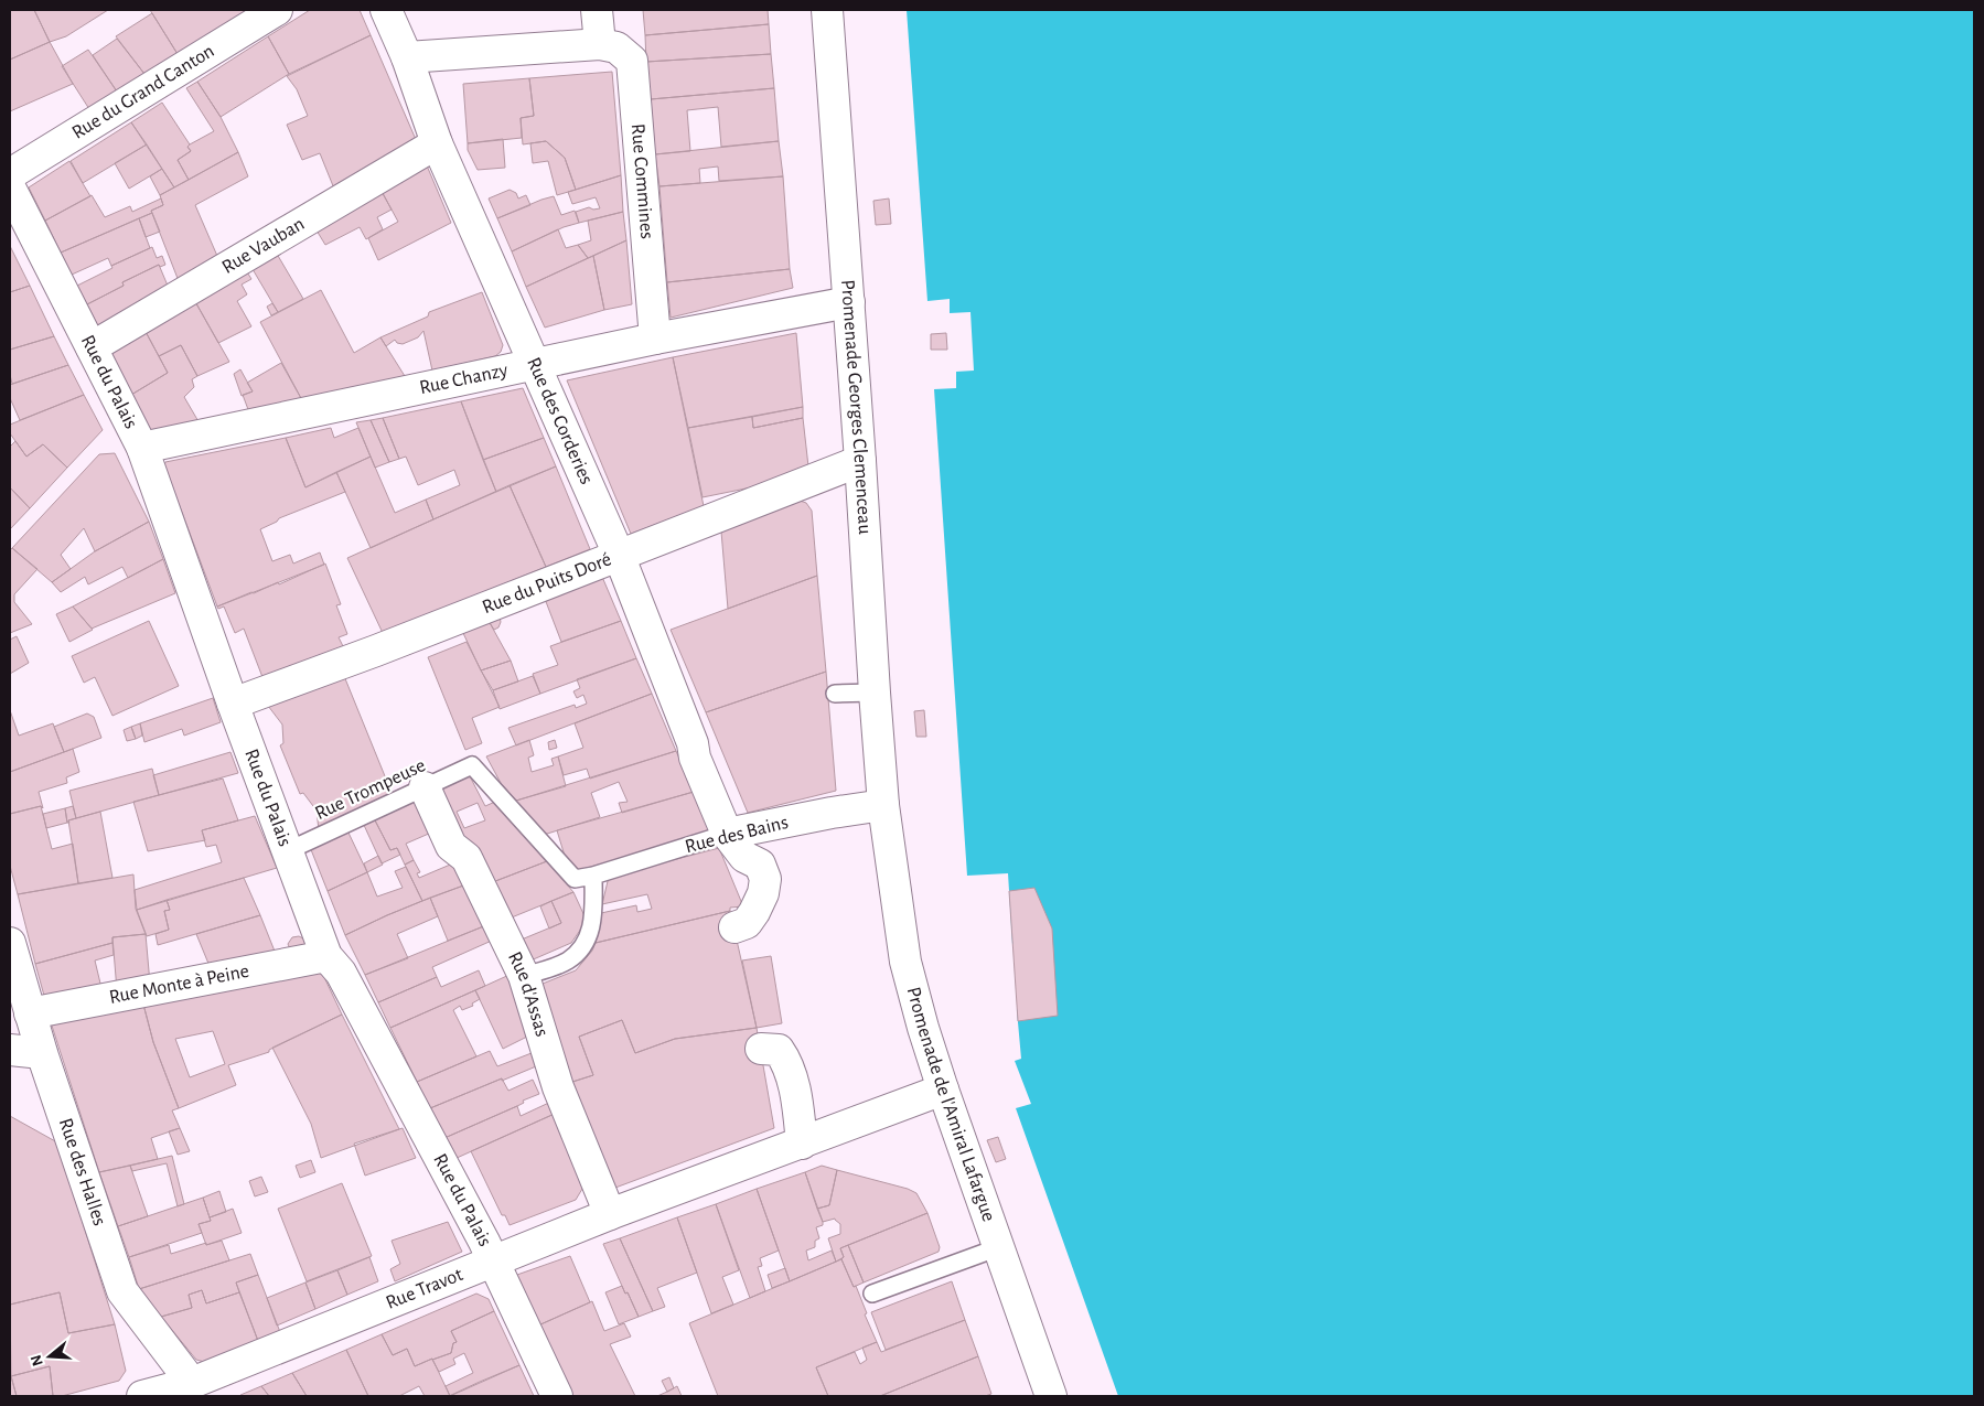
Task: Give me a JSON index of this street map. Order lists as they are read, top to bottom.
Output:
{
  "streets": {
    "street": [
      "Rue du Grand Canton",
      "Rue Commines",
      "Rue Vauban",
      "Rue Chanzy",
      "Rue du Palais",
      "Promenade Georges Clemenceau",
      "Rue des Corderies",
      "Rue du Puits Doré",
      "Rue des Bains",
      "Rue Monte à Peine",
      "Rue d'Assas",
      "Promenade de l'Amiral Lafargue",
      "Rue des Halles",
      "Rue Travot"
    ],
    "lane": ["Rue Trompeuse"]
  },
  "crossings": [
    ["Rue Commines", "Rue Chanzy"],
    ["Rue Commines", "Rue des Corderies"],
    ["Rue Vauban", "Rue du Palais"],
    ["Rue Vauban", "Rue des Corderies"],
    ["Rue Chanzy", "Rue du Palais"],
    ["Rue Chanzy", "Promenade Georges Clemenceau"],
    ["Rue Chanzy", "Rue des Corderies"],
    ["Rue du Palais", "Rue du Puits Doré"],
    ["Rue du Palais", "Rue Trompeuse"],
    ["Rue du Palais", "Rue Monte à Peine"],
    ["Rue du Palais", "Rue Travot"],
    ["Promenade Georges Clemenceau", "Rue du Puits Doré"],
    ["Promenade Georges Clemenceau", "Rue des Bains"],
    ["Promenade Georges Clemenceau", "Promenade de l'Amiral Lafargue"],
    ["Rue des Corderies", "Rue du Puits Doré"],
    ["Rue des Corderies", "Rue des Bains"],
    ["Rue Trompeuse", "Rue des Bains"],
    ["Rue Trompeuse", "Rue d'Assas"],
    ["Rue des Bains", "Promenade de l'Amiral Lafargue"],
    ["Rue Monte à Peine", "Rue des Halles"],
    ["Rue d'Assas", "Rue Travot"],
    ["Promenade de l'Amiral Lafargue", "Rue Travot"],
    ["Rue des Halles", "Rue Travot"]
  ],
  "north": "left"
}
